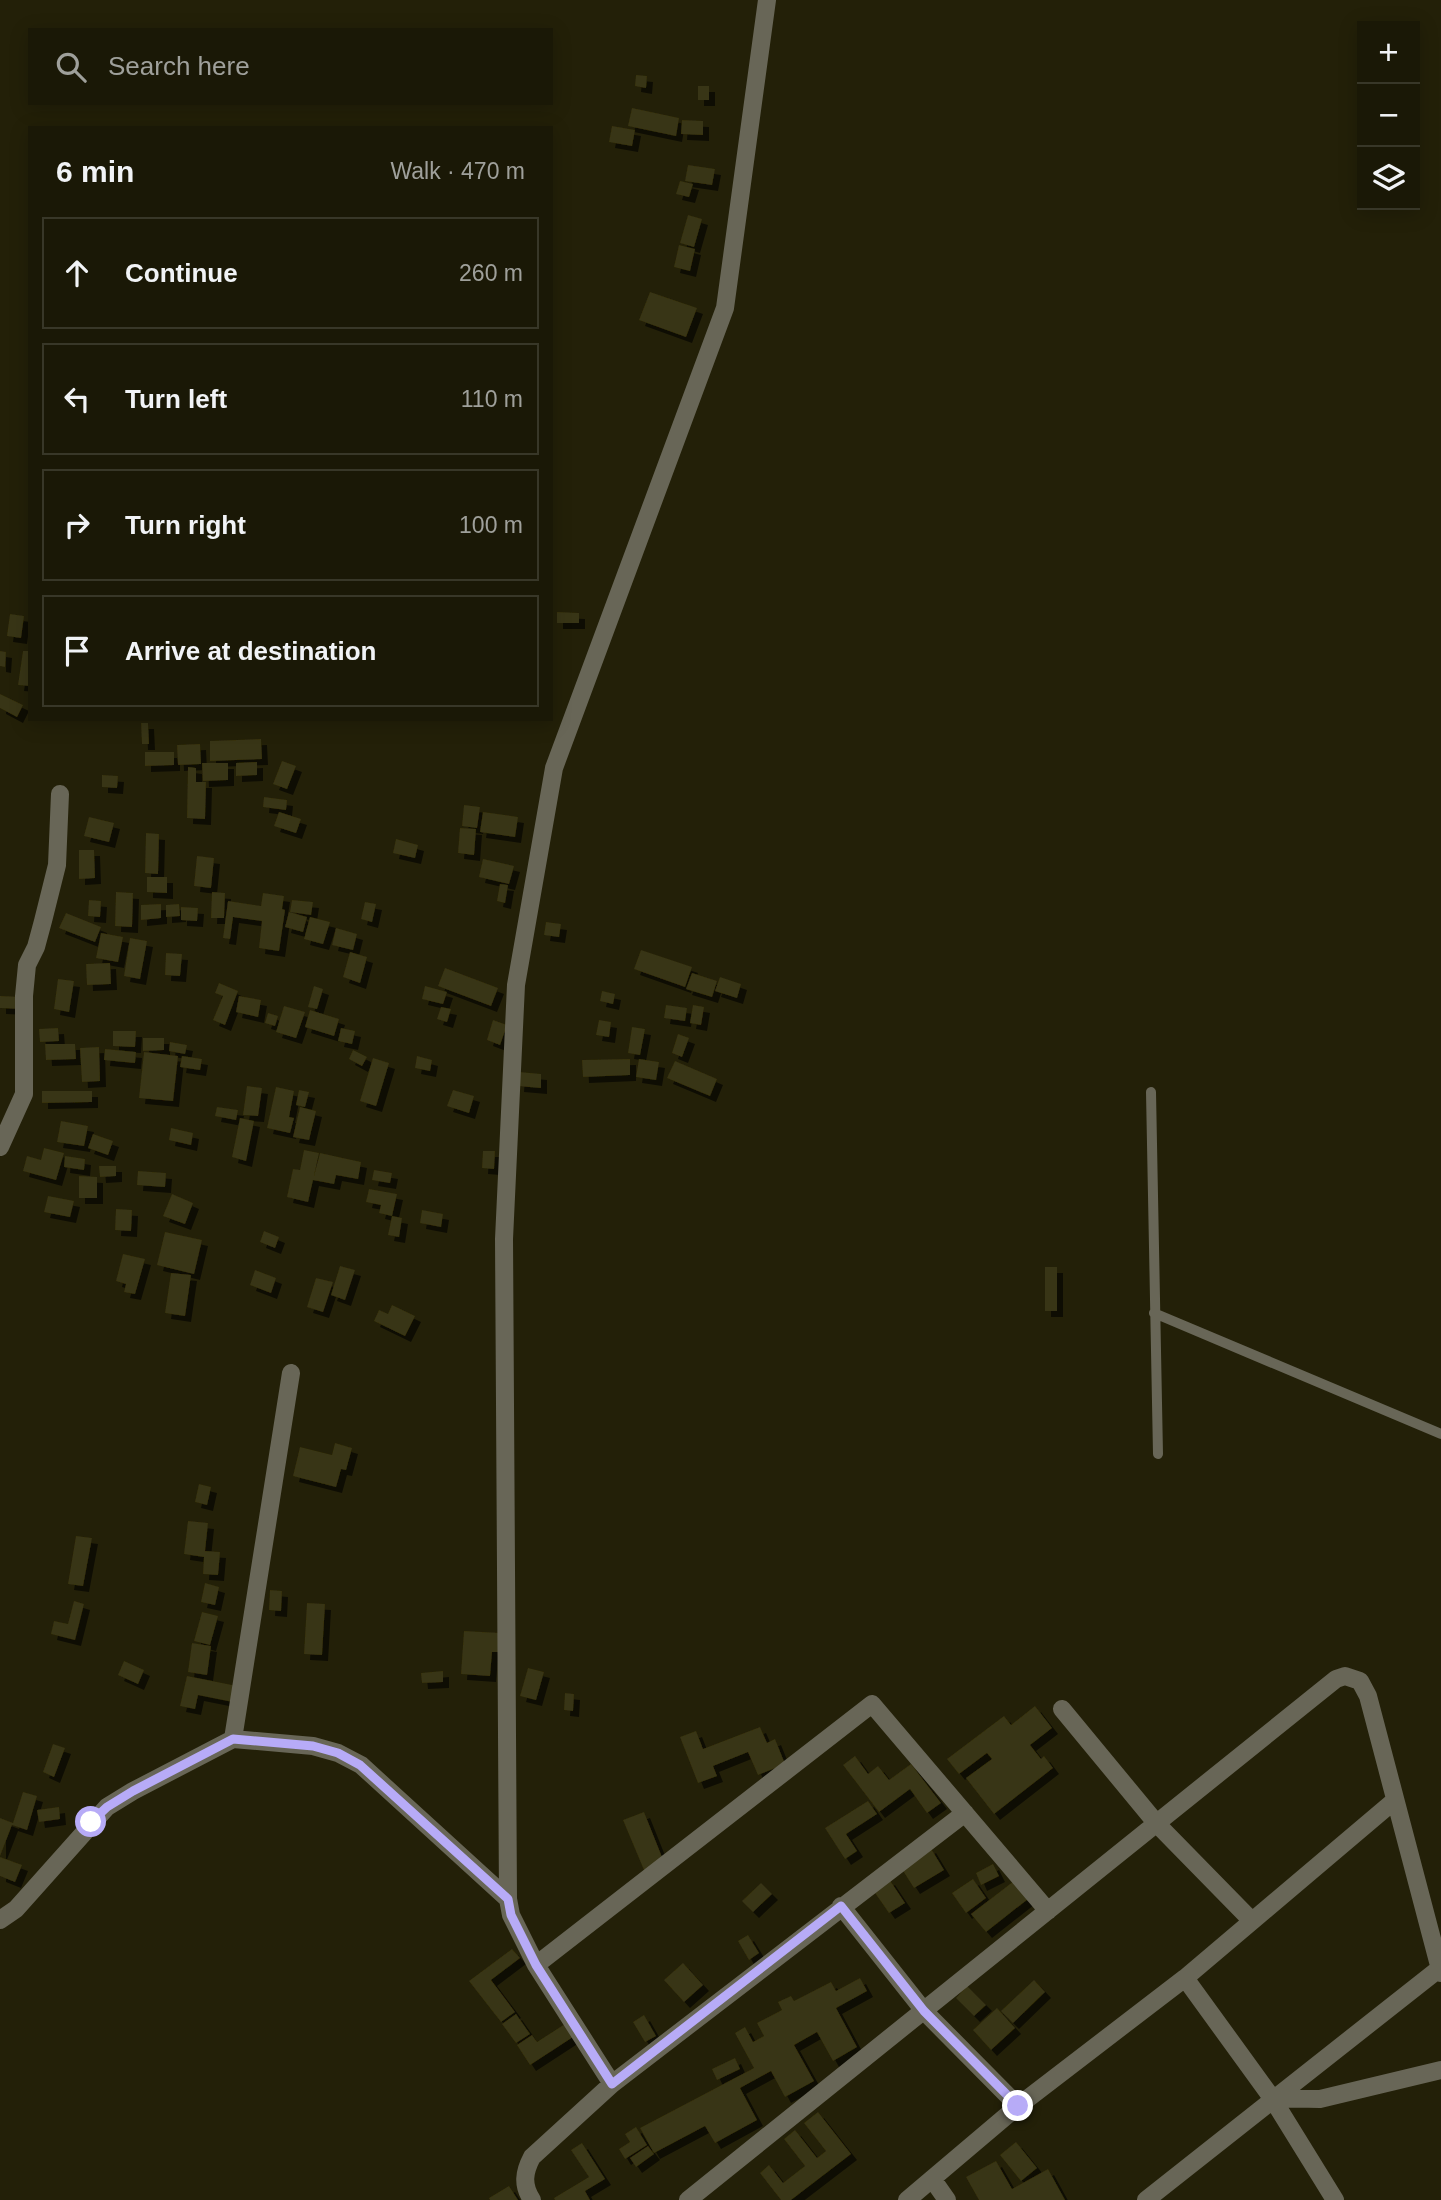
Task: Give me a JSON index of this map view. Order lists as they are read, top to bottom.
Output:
{
  "page": {
    "map_buttons": ["+", "−"],
    "search": "Search here",
    "heading": ["6 min", "Walk · 470 m"],
    "list": [
      ["Continue", "260 m"],
      ["Turn left", "110 m"],
      ["Turn right", "100 m"],
      "Arrive at destination"
    ]
  }
}
